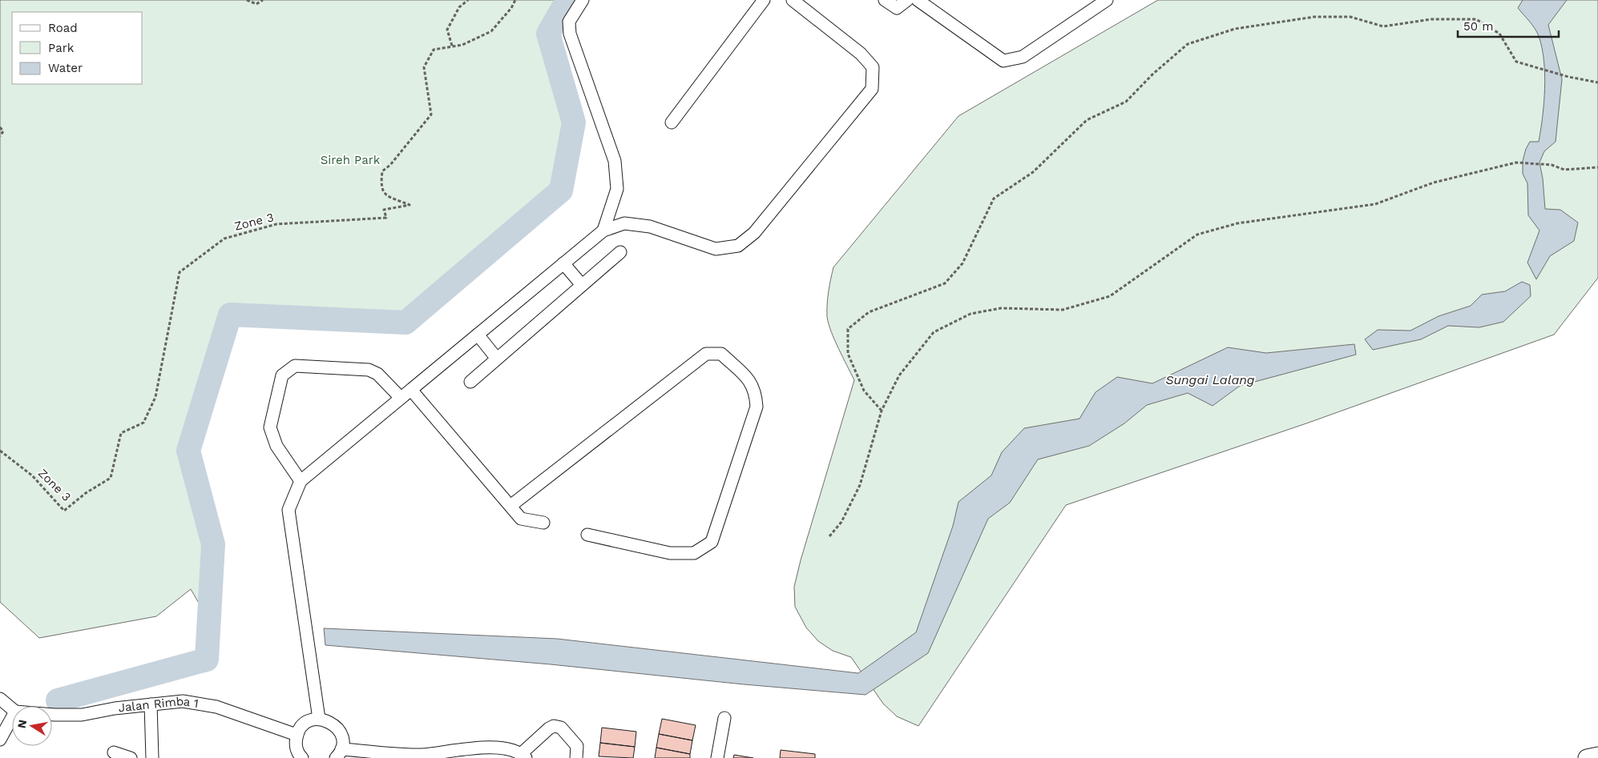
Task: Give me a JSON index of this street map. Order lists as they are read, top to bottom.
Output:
{
  "streets": {
    "street": ["Jalan Rimba 1"],
    "path": ["Zone 3"]
  },
  "water": ["Sungai Lalang"],
  "parks": ["Sireh Park"],
  "legend": ["Road", "Park", "Water"],
  "scale_bar": "50 m",
  "north": "left"
}
